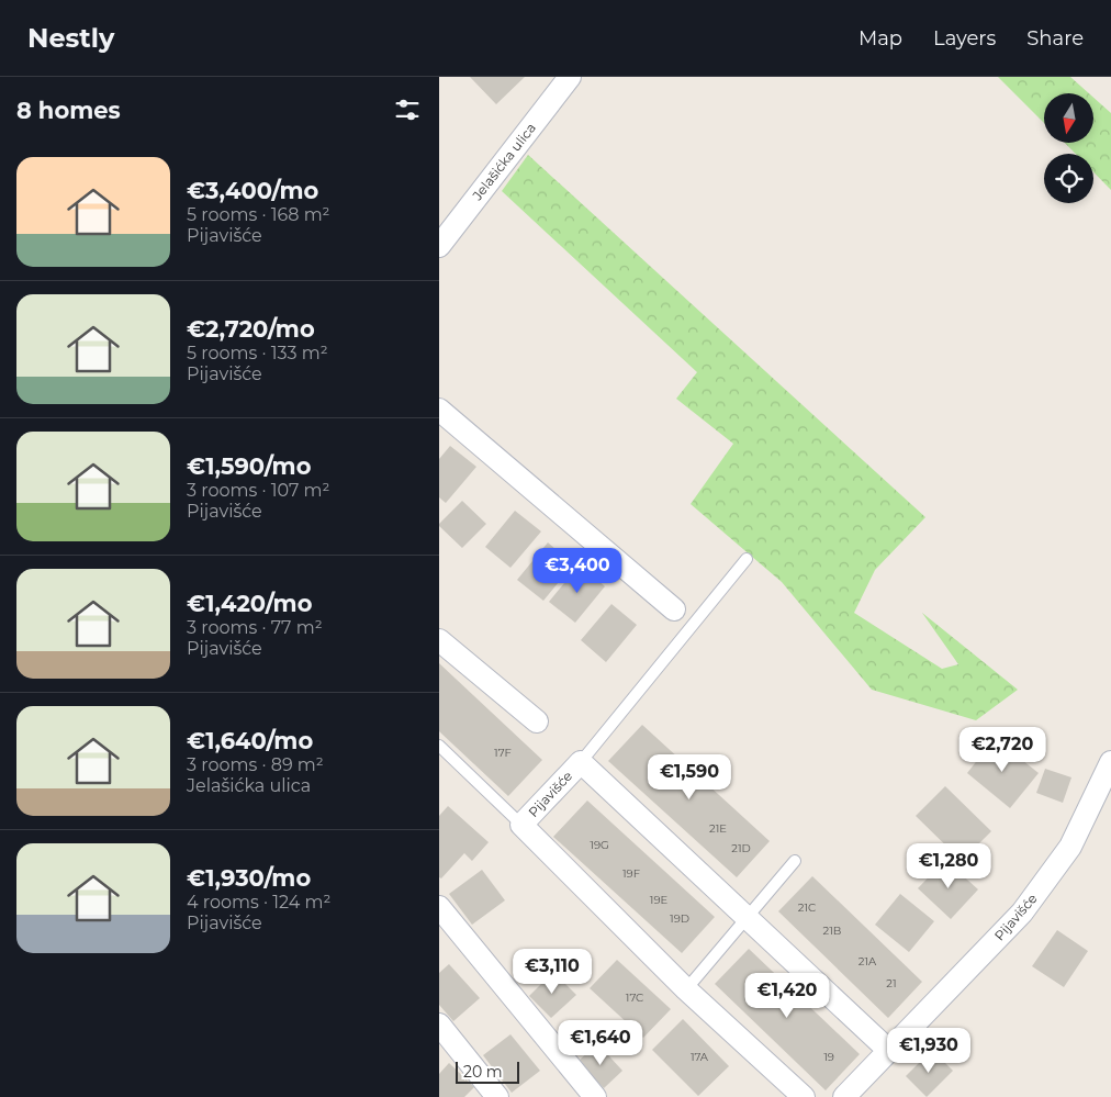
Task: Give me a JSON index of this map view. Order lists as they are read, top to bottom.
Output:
{
  "streets": {
    "street": ["Jelašićka ulica", "Pijavišće"]
  },
  "house_numbers": [
    "17F",
    "21E",
    "19G",
    "21D",
    "19F",
    "19E",
    "21C",
    "19D",
    "21B",
    "21A",
    "21",
    "17C",
    "17A",
    "19"
  ],
  "scale_bar": "20 m",
  "north": "bottom",
  "page": {
    "header": "Nestly",
    "nav": ["Map", "Layers", "Share"],
    "heading": "8 homes",
    "list": [
      {
        "name": "€3,400/mo",
        "note": "5 rooms · 168 m² · Pijavišće"
      },
      {
        "name": "€2,720/mo",
        "note": "5 rooms · 133 m² · Pijavišće"
      },
      {
        "name": "€1,590/mo",
        "note": "3 rooms · 107 m² · Pijavišće"
      },
      {
        "name": "€1,420/mo",
        "note": "3 rooms · 77 m² · Pijavišće"
      },
      {
        "name": "€1,640/mo",
        "note": "3 rooms · 89 m² · Jelašićka ulica"
      },
      {
        "name": "€1,930/mo",
        "note": "4 rooms · 124 m² · Pijavišće"
      }
    ],
    "price": [
      "€3,400",
      "€2,720",
      "€1,590",
      "€1,280",
      "€3,110",
      "€1,420",
      "€1,640",
      "€1,930"
    ],
    "scale": "20 m"
  }
}
